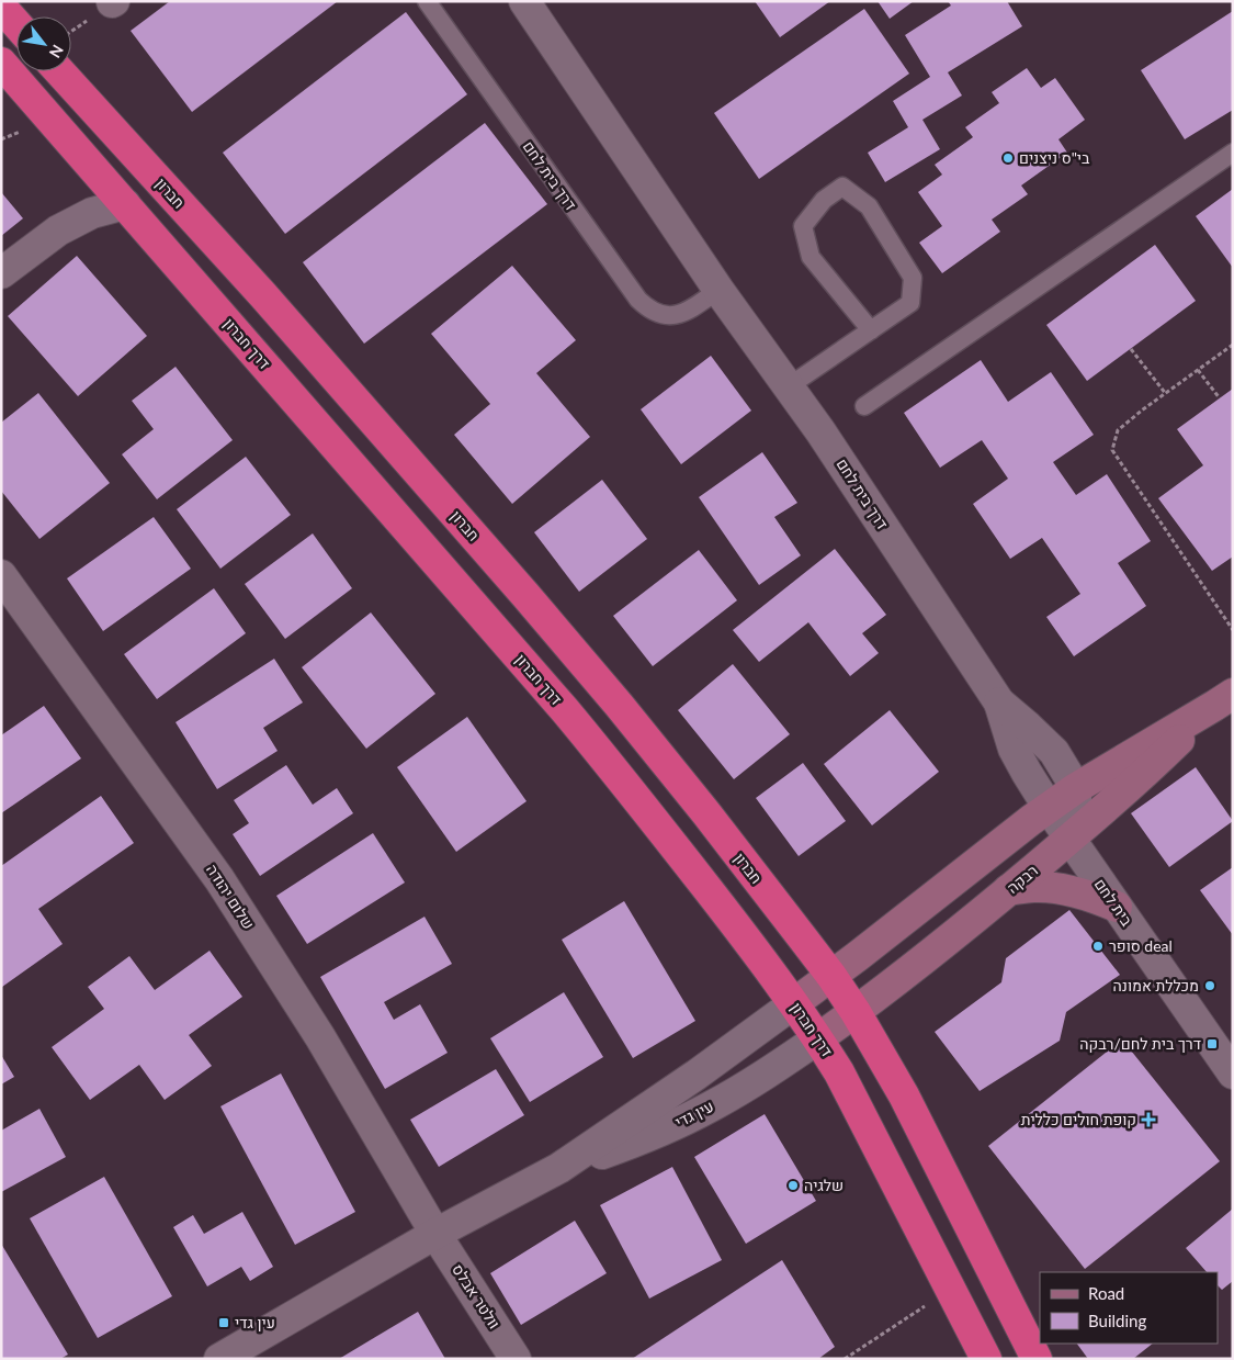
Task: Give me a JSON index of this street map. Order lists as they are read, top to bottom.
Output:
{
  "streets": {
    "highway": ["חברון", "דרך חברון"],
    "street": [
      "דרך בית לחם",
      "רבקה",
      "שלום יהודה",
      "בית לחם",
      "עין גדי",
      "וולטר אבלס"
    ]
  },
  "crossings": [
    ["דרך בית לחם", "רבקה"],
    ["דרך בית לחם", "בית לחם"],
    ["חברון", "רבקה"],
    ["דרך חברון", "רבקה"],
    ["דרך חברון", "עין גדי"],
    ["רבקה", "בית לחם"],
    ["רבקה", "עין גדי"],
    ["שלום יהודה", "עין גדי"],
    ["שלום יהודה", "וולטר אבלס"],
    ["עין גדי", "וולטר אבלס"]
  ],
  "places": {
    "other": [
      "בי\"ס ניצנים",
      "סופר deal",
      "מכללת אמונה",
      "שלגיה"
    ],
    "transit": ["דרך בית לחם/רבקה", "עין גדי"],
    "health": ["קופת חולים כללית"]
  },
  "legend": ["Road", "Building"],
  "north": "bottom right"
}
